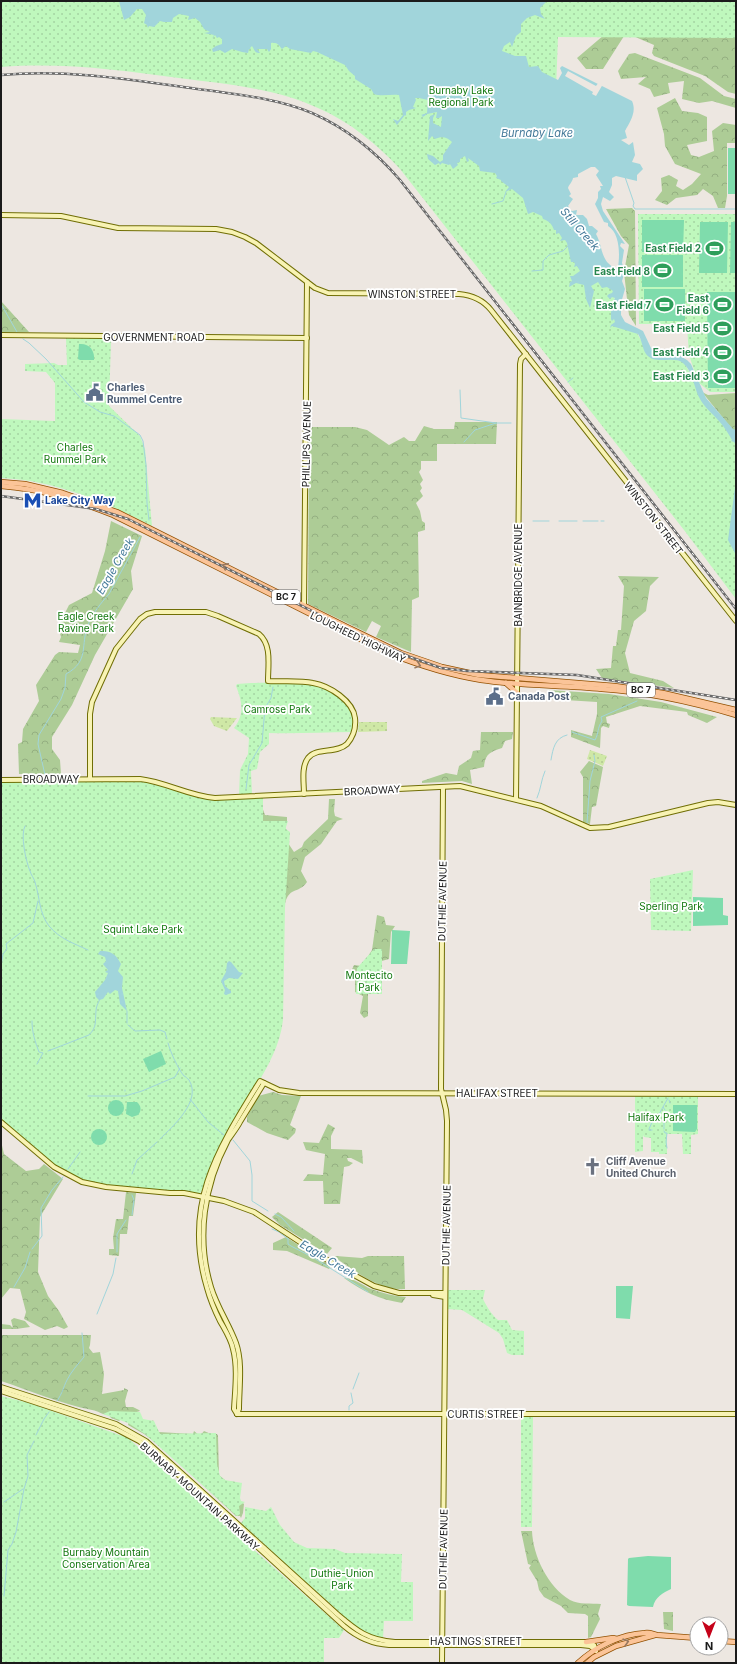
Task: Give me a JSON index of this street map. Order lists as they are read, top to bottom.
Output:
{
  "streets": {
    "main road": ["BC 7", "LOUGHEED HIGHWAY"],
    "street": [
      "WINSTON STREET",
      "GOVERNMENT ROAD",
      "PHILLIPS AVENUE",
      "BAINBRIDGE AVENUE",
      "BROADWAY",
      "DUTHIE AVENUE",
      "HALIFAX STREET",
      "CURTIS STREET",
      "BURNABY MOUNTAIN PARKWAY",
      "HASTINGS STREET"
    ]
  },
  "crossings": [
    ["WINSTON STREET", "PHILLIPS AVENUE"],
    ["WINSTON STREET", "BAINBRIDGE AVENUE"],
    ["GOVERNMENT ROAD", "PHILLIPS AVENUE"],
    ["PHILLIPS AVENUE", "LOUGHEED HIGHWAY"],
    ["BAINBRIDGE AVENUE", "LOUGHEED HIGHWAY"],
    ["BAINBRIDGE AVENUE", "BROADWAY"],
    ["BROADWAY", "DUTHIE AVENUE"],
    ["DUTHIE AVENUE", "HALIFAX STREET"],
    ["DUTHIE AVENUE", "CURTIS STREET"],
    ["DUTHIE AVENUE", "HASTINGS STREET"],
    ["HALIFAX STREET", "CURTIS STREET"],
    ["BURNABY MOUNTAIN PARKWAY", "HASTINGS STREET"]
  ],
  "water": ["Burnaby Lake", "Still Creek", "Eagle Creek"],
  "parks": [
    "Burnaby Lake Regional Park",
    "Charles Rummel Park",
    "Eagle Creek Ravine Park",
    "Camrose Park",
    "Sperling Park",
    "Squint Lake Park",
    "Montecito Park",
    "Halifax Park",
    "Burnaby Mountain Conservation Area",
    "Duthie-Union Park"
  ],
  "places": {
    "sports": [
      "East Field 2",
      "East Field 8",
      "East Field 6",
      "East Field 7",
      "East Field 5",
      "East Field 4",
      "East Field 3"
    ],
    "public building": ["Charles Rummel Centre", "Canada Post"],
    "metro station": ["Lake City Way"],
    "church": ["Cliff Avenue United Church"]
  },
  "north": "bottom"
}
